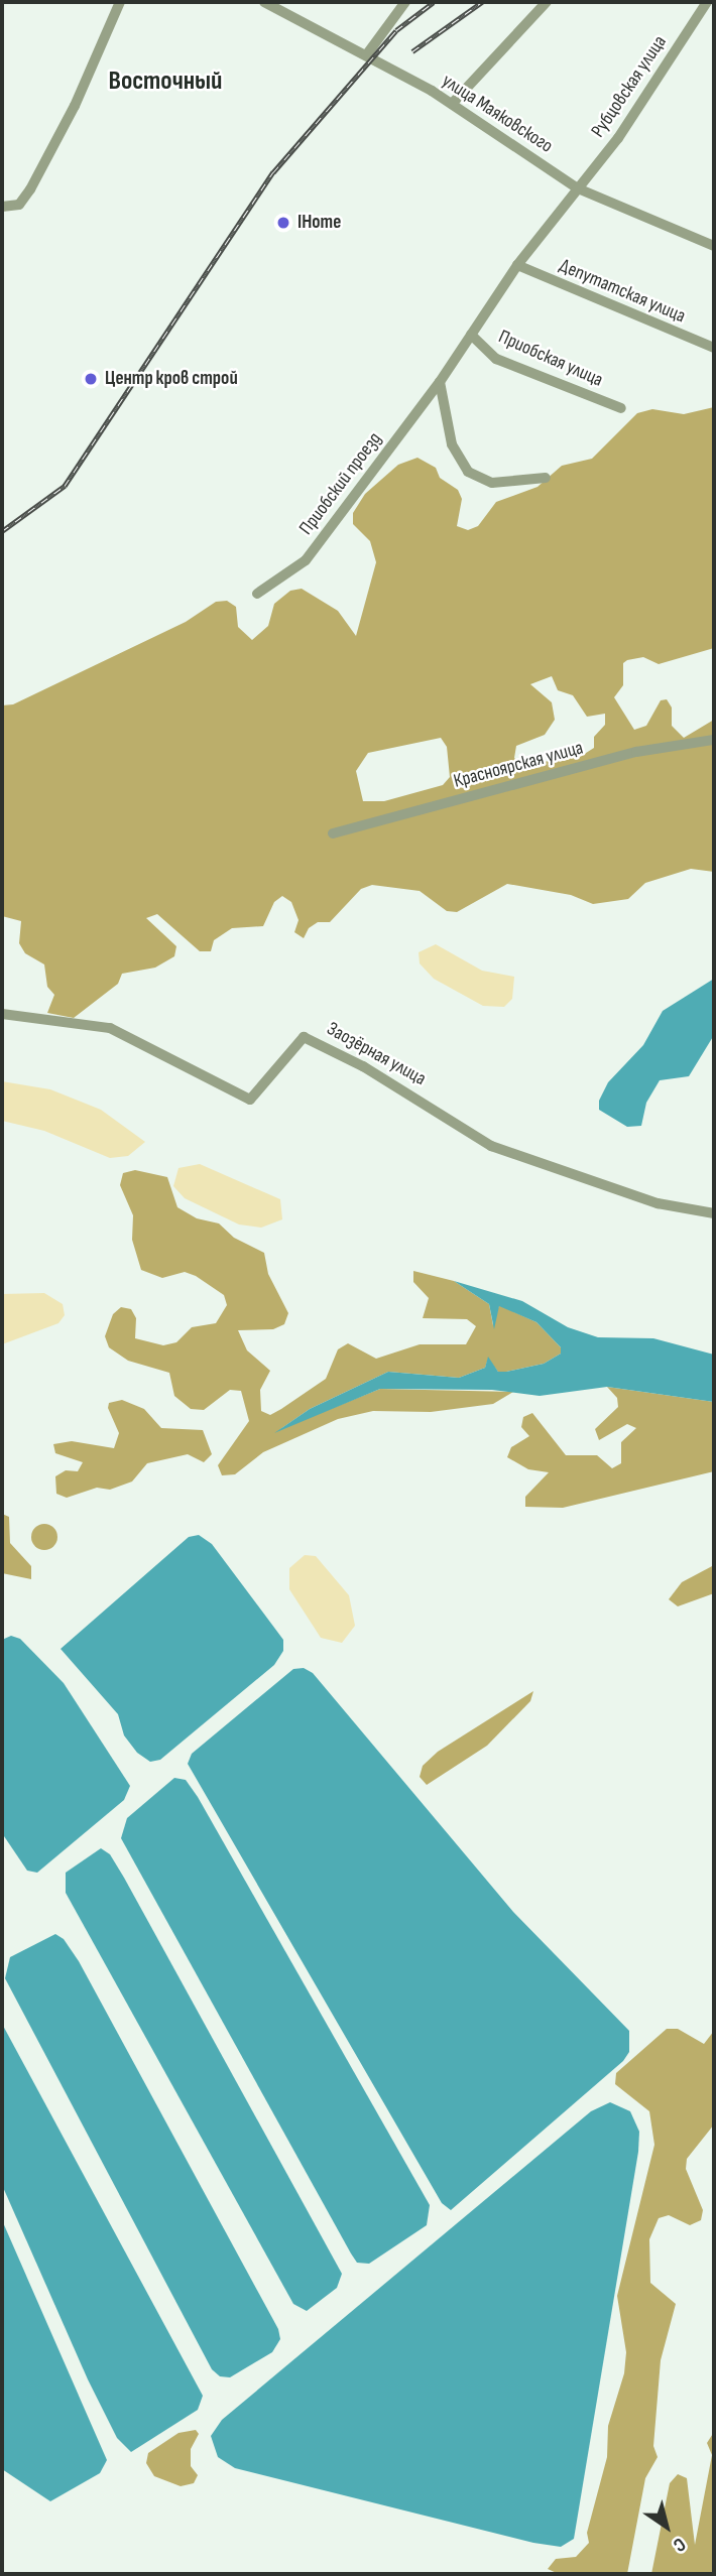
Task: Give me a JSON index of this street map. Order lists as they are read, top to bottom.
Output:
{
  "streets": {
    "street": [
      "Рубцовская улица",
      "улица Маяковского",
      "Депутатская улица",
      "Приобская улица",
      "Приобский проезд",
      "Красноярская улица",
      "Заозёрная улица"
    ]
  },
  "crossings": [
    ["Рубцовская улица", "улица Маяковского"],
    ["Рубцовская улица", "Приобский проезд"],
    ["улица Маяковского", "Приобский проезд"],
    ["Депутатская улица", "Приобский проезд"],
    ["Приобская улица", "Приобский проезд"]
  ],
  "districts": ["Восточный"],
  "places": ["IHome", "Центр кров строй"],
  "north": "bottom right"
}
